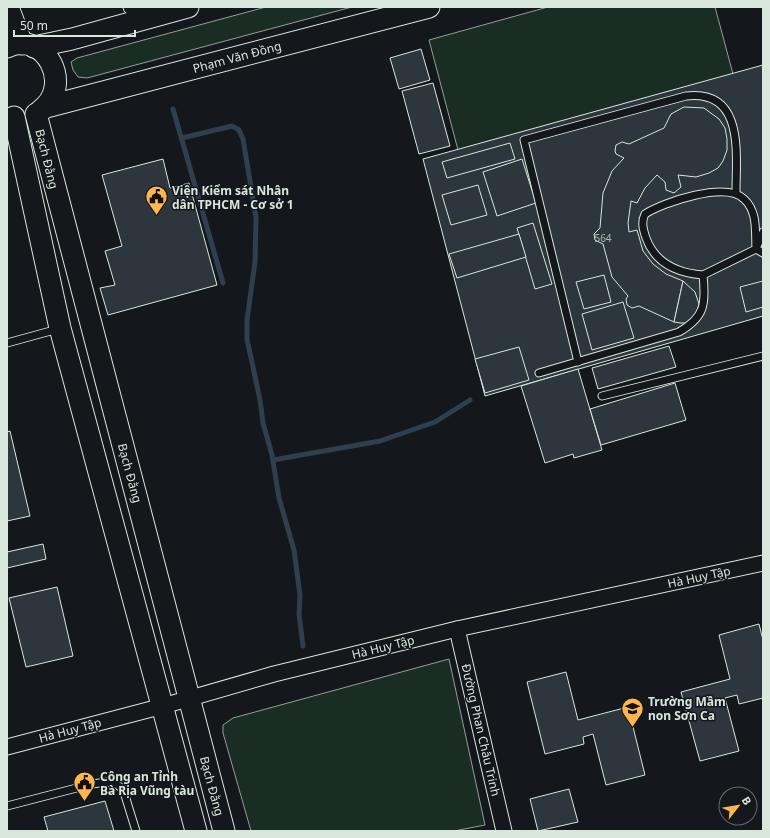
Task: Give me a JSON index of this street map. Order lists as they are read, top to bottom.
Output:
{
  "streets": {
    "street": [
      "Phạm Văn Đồng",
      "Bạch Đằng",
      "Hà Huy Tập",
      "Đường Phan Châu Trinh"
    ]
  },
  "crossings": [
    ["Phạm Văn Đồng", "Bạch Đằng"],
    ["Bạch Đằng", "Hà Huy Tập"],
    ["Hà Huy Tập", "Đường Phan Châu Trinh"]
  ],
  "places": {
    "public building": ["Viện Kiểm sát Nhân dân TPHCM - Cơ sở 1", "Công an Tỉnh Bà Rịa Vũng tàu"],
    "school or university": ["Trường Mầm non Sơn Ca"]
  },
  "house_numbers": ["564"],
  "scale_bar": "50 m",
  "north": "top right"
}
